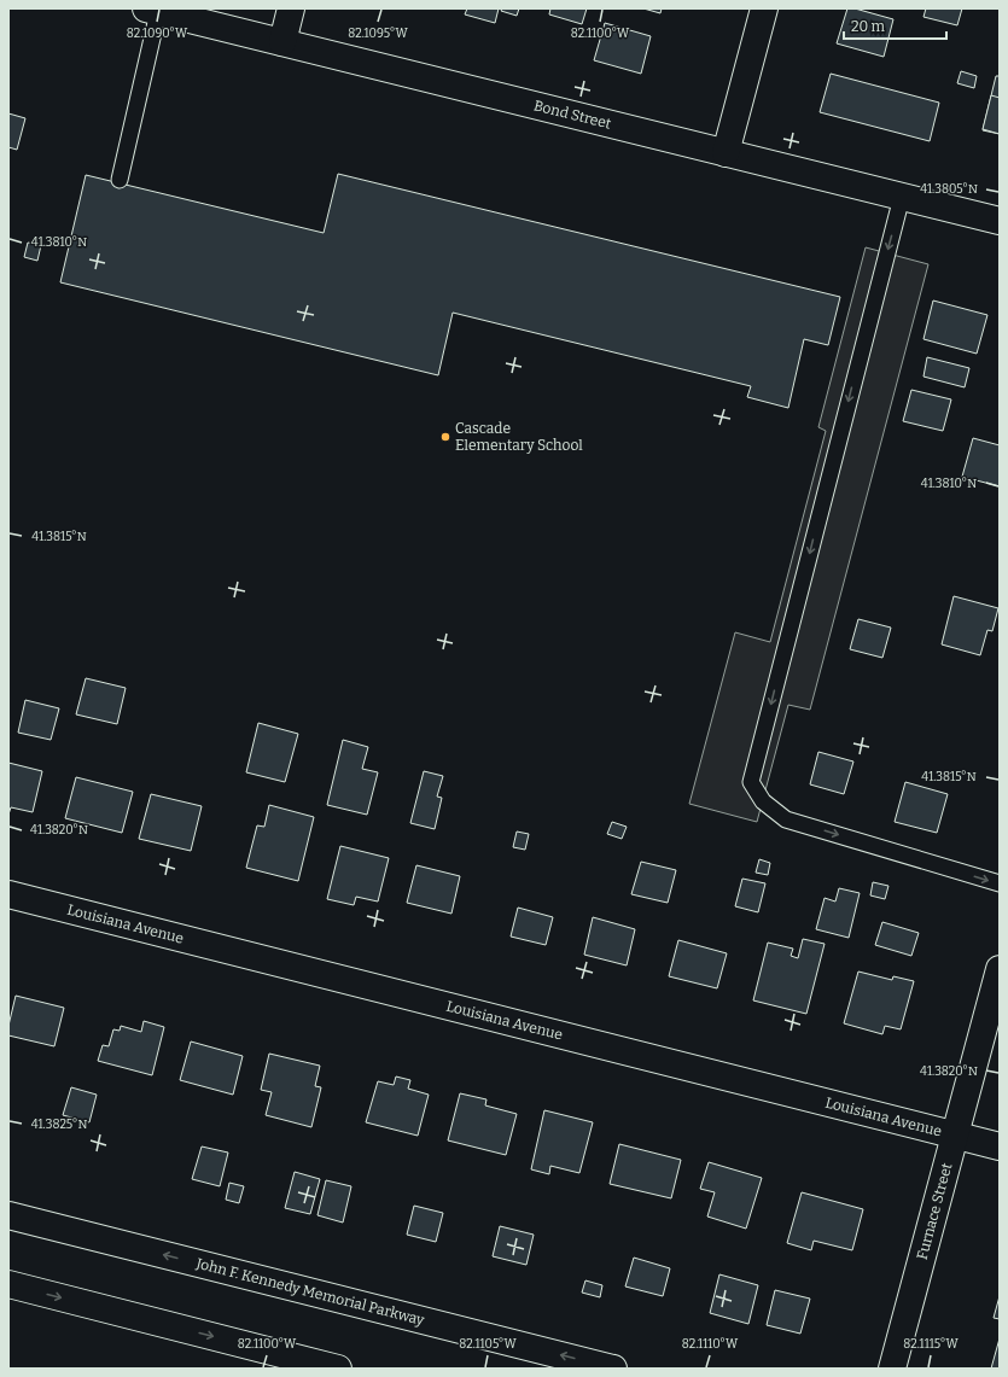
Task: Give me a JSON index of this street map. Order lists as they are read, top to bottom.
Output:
{
  "streets": {
    "main road": [
      "Bond Street",
      "Louisiana Avenue",
      "Furnace Street",
      "John F. Kennedy Memorial Parkway"
    ]
  },
  "crossings": [
    ["Louisiana Avenue", "Furnace Street"]
  ],
  "places": ["Cascade Elementary School"],
  "scale_bar": "20 m",
  "coordinates": [
    "82.1090°W",
    "82.1095°W",
    "82.1100°W",
    "41.3805°N",
    "41.3810°N",
    "41.3815°N",
    "41.3820°N",
    "41.3825°N",
    "82.1105°W",
    "82.1110°W",
    "82.1115°W"
  ]
}
